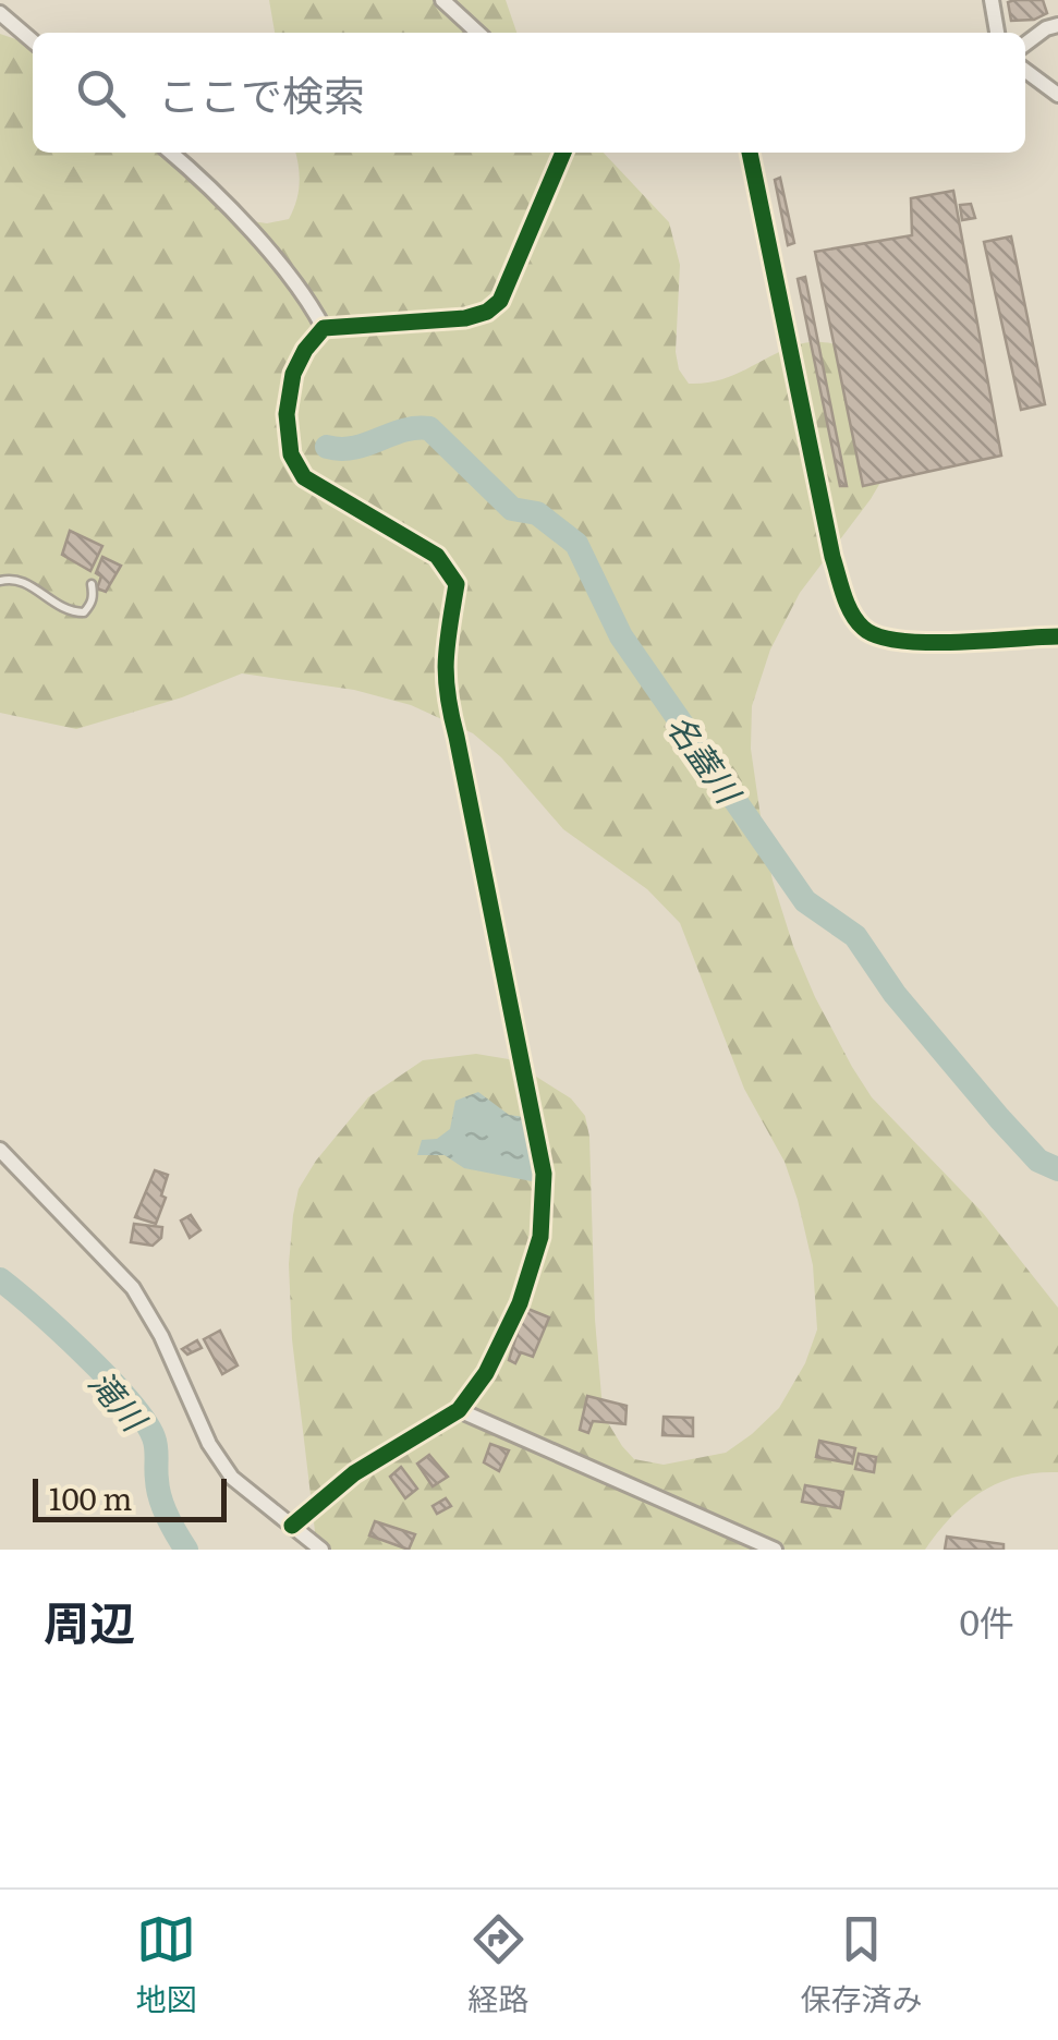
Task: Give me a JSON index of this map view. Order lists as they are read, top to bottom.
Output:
{
  "water": ["名蓋川", "滝川"],
  "scale_bar": "100 m",
  "page": {
    "search": "ここで検索",
    "scale": "100 m",
    "heading": ["周辺", "0件"],
    "nav": ["地図", "経路", "保存済み"]
  }
}
